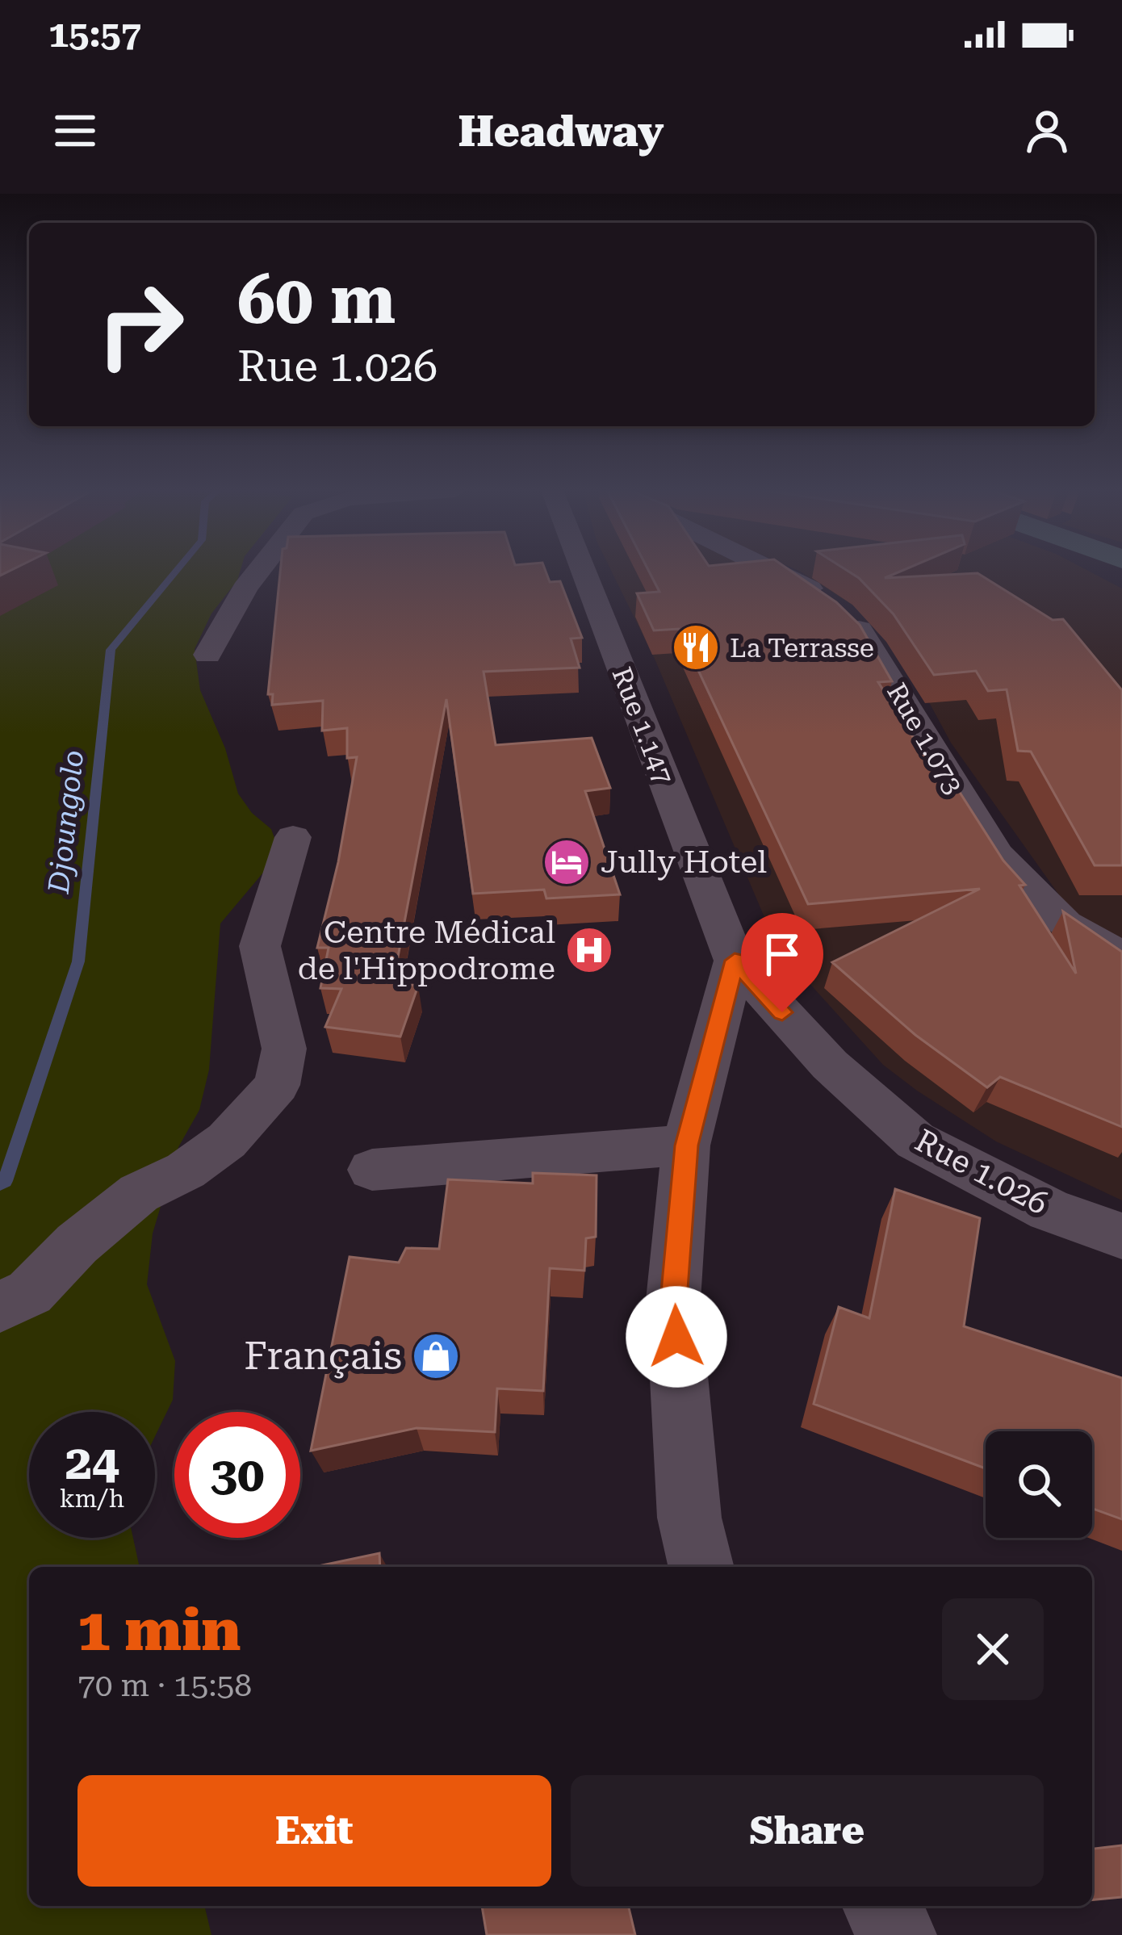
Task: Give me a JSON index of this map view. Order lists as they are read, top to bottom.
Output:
{
  "streets": {
    "street": ["Rue 1.147", "Rue 1.073", "Rue 1.026"]
  },
  "crossings": [
    ["Rue 1.147", "Rue 1.026"]
  ],
  "water": ["Djoungolo"],
  "places": {
    "restaurant": ["La Terrasse"],
    "hotel": ["Jully Hotel"],
    "hospital": ["Centre Médical de l'Hippodrome"],
    "shop": ["Français"]
  },
  "page": {
    "status": "15:57",
    "header": "Headway",
    "turn": ["60 m", "Rue 1.026"],
    "speed": "24 km/h",
    "limit": "30",
    "heading": ["1 min", "70 m · 15:58"],
    "buttons": ["Exit", "Share"]
  }
}
